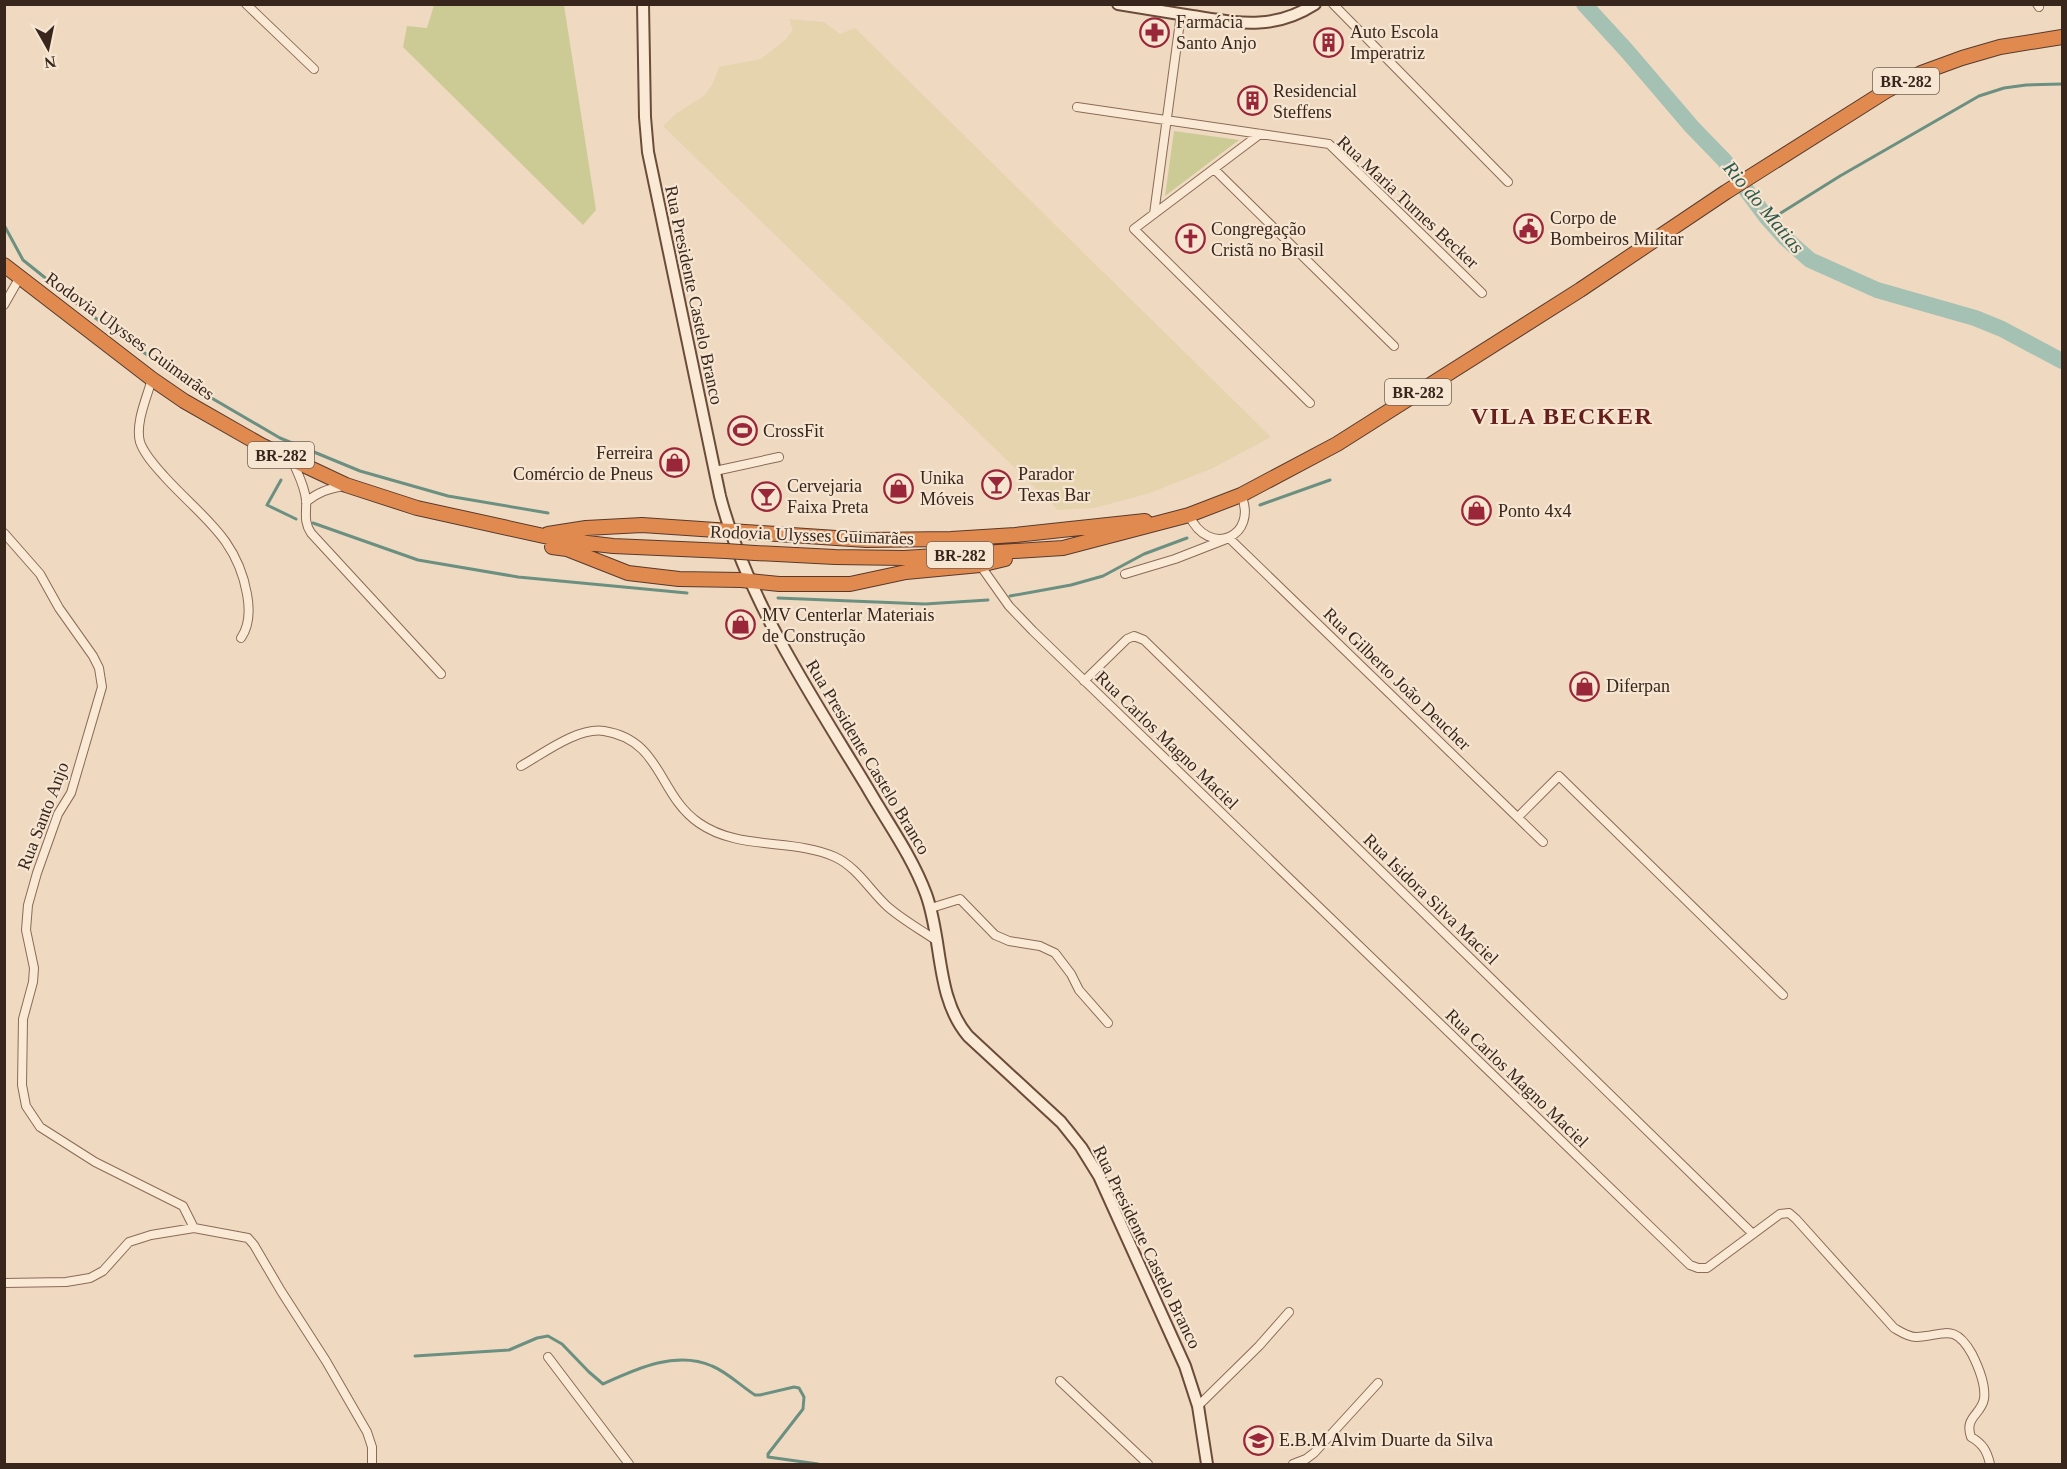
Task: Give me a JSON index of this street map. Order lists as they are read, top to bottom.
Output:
{
  "streets": {
    "highway": ["BR-282", "Rodovia Ulysses Guimarães"],
    "street": [
      "Rua Maria Turnes Becker",
      "Rua Presidente Castelo Branco",
      "Rua Gilberto João Deucher",
      "Rua Carlos Magno Maciel",
      "Rua Santo Anjo",
      "Rua Isidora Silva Maciel"
    ]
  },
  "crossings": [
    ["Rua Carlos Magno Maciel", "Rua Isidora Silva Maciel"]
  ],
  "districts": ["VILA BECKER"],
  "water": ["Rio do Matias"],
  "places": {
    "pharmacy": ["Farmácia Santo Anjo"],
    "building": ["Auto Escola Imperatriz", "Residencial Steffens"],
    "public building": ["Corpo de Bombeiros Militar"],
    "church": ["Congregação Cristã no Brasil"],
    "sports": ["CrossFit"],
    "shop": [
      "Ferreira Comércio de Pneus",
      "Unika Móveis",
      "Ponto 4x4",
      "MV Centerlar Materiais de Construção",
      "Diferpan"
    ],
    "bar": ["Parador Texas Bar", "Cervejaria Faixa Preta"],
    "school or university": ["E.B.M Alvim Duarte da Silva"]
  },
  "north": "bottom"
}
